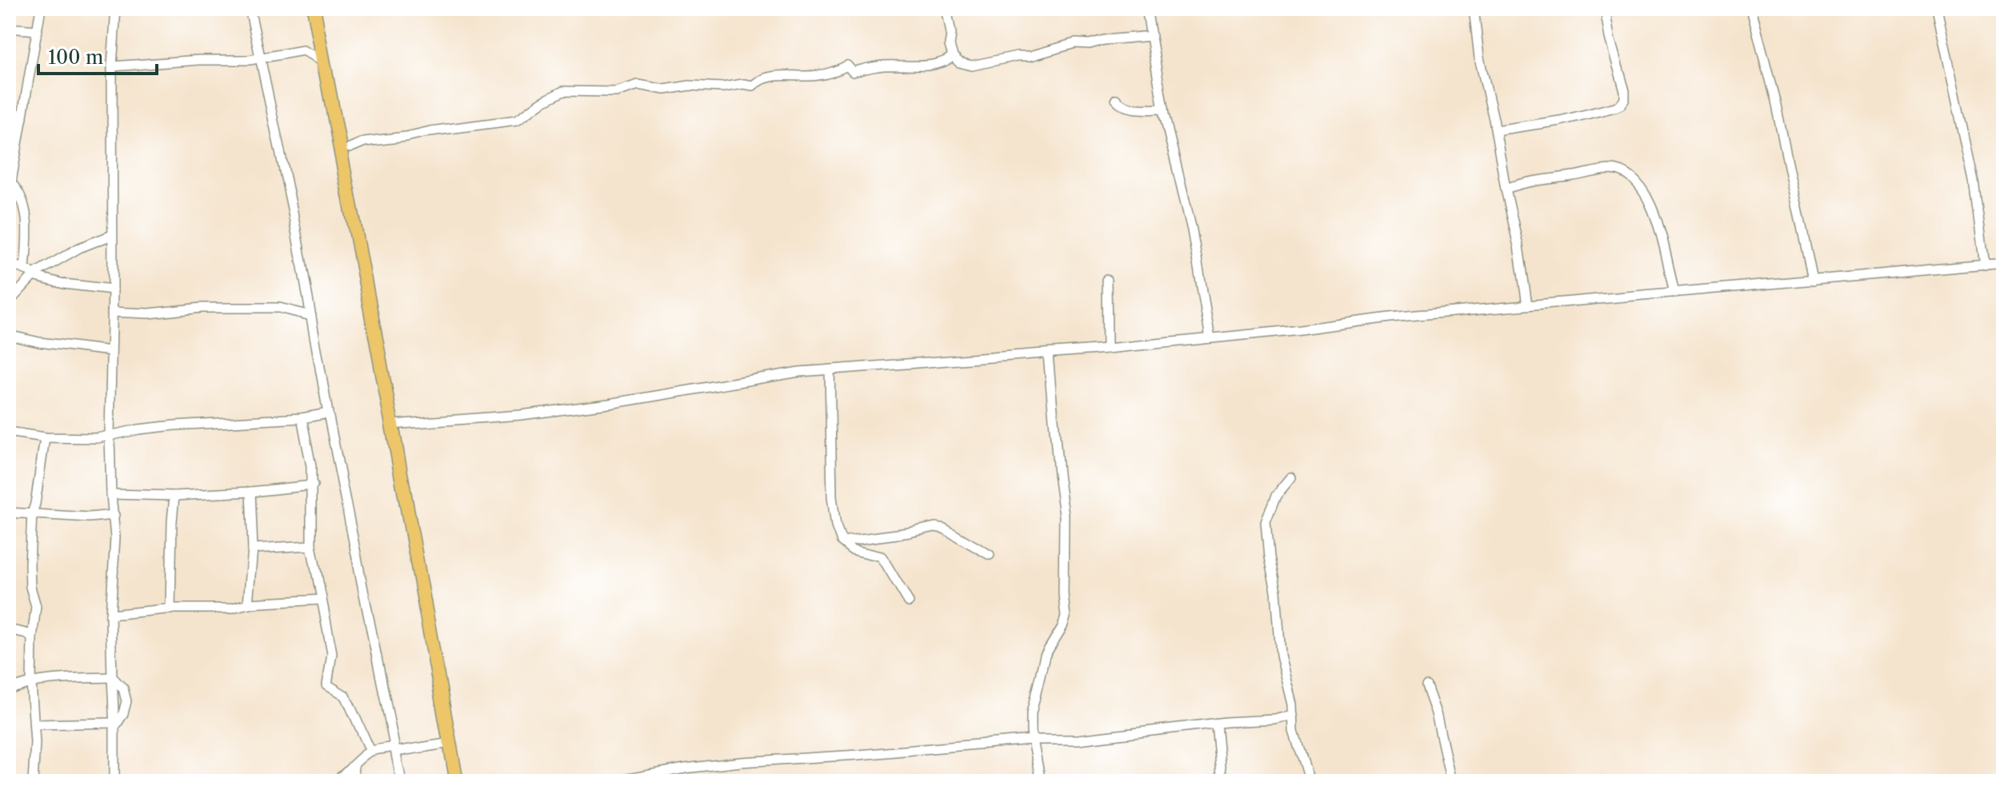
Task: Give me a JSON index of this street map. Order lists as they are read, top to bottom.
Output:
{
  "scale_bar": "100 m"
}
